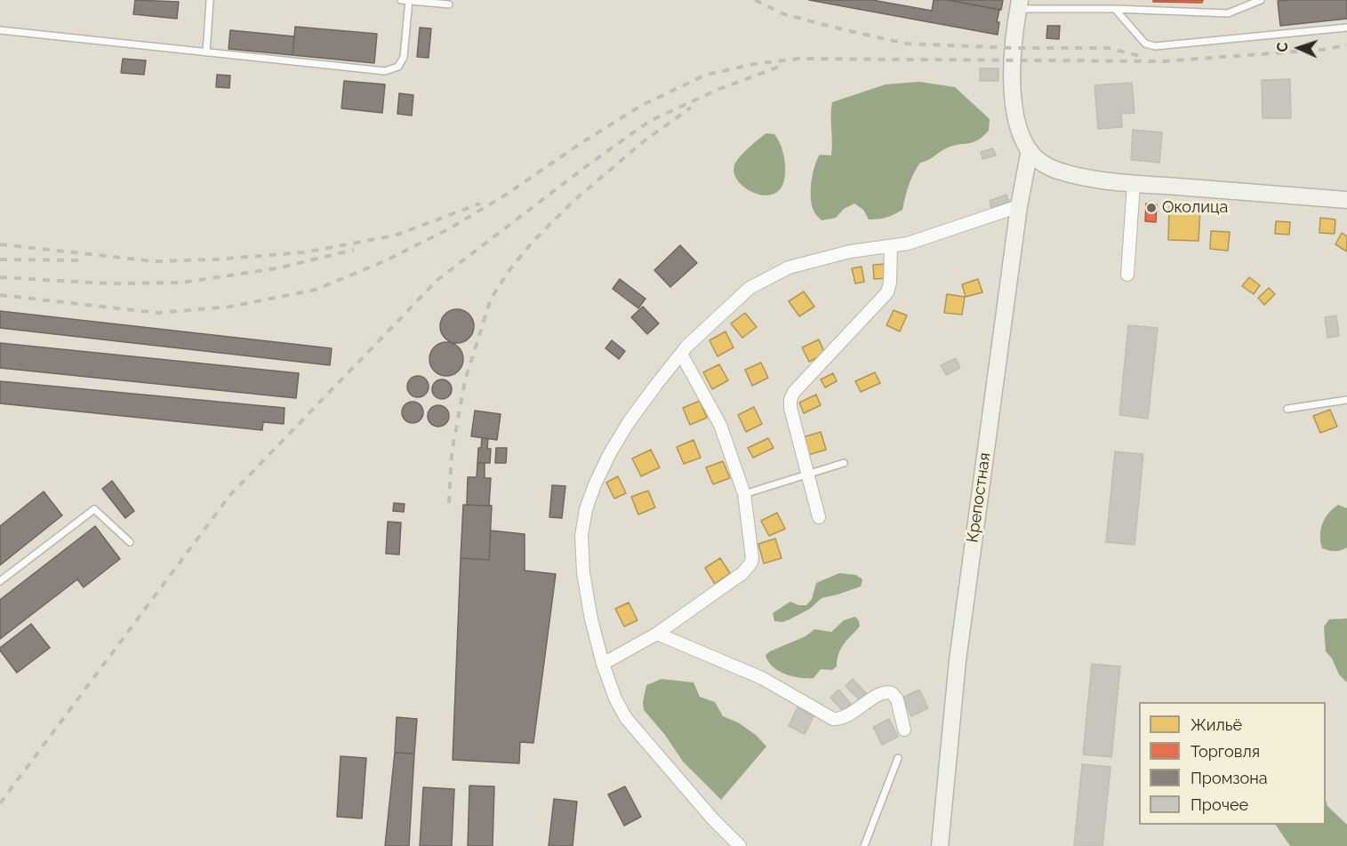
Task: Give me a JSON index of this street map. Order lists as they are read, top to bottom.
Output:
{
  "streets": {
    "street": ["Крепостная"]
  },
  "places": ["Околица"],
  "legend": [
    "Жильё",
    "Торговля",
    "Промзона",
    "Прочее"
  ],
  "north": "left"
}
